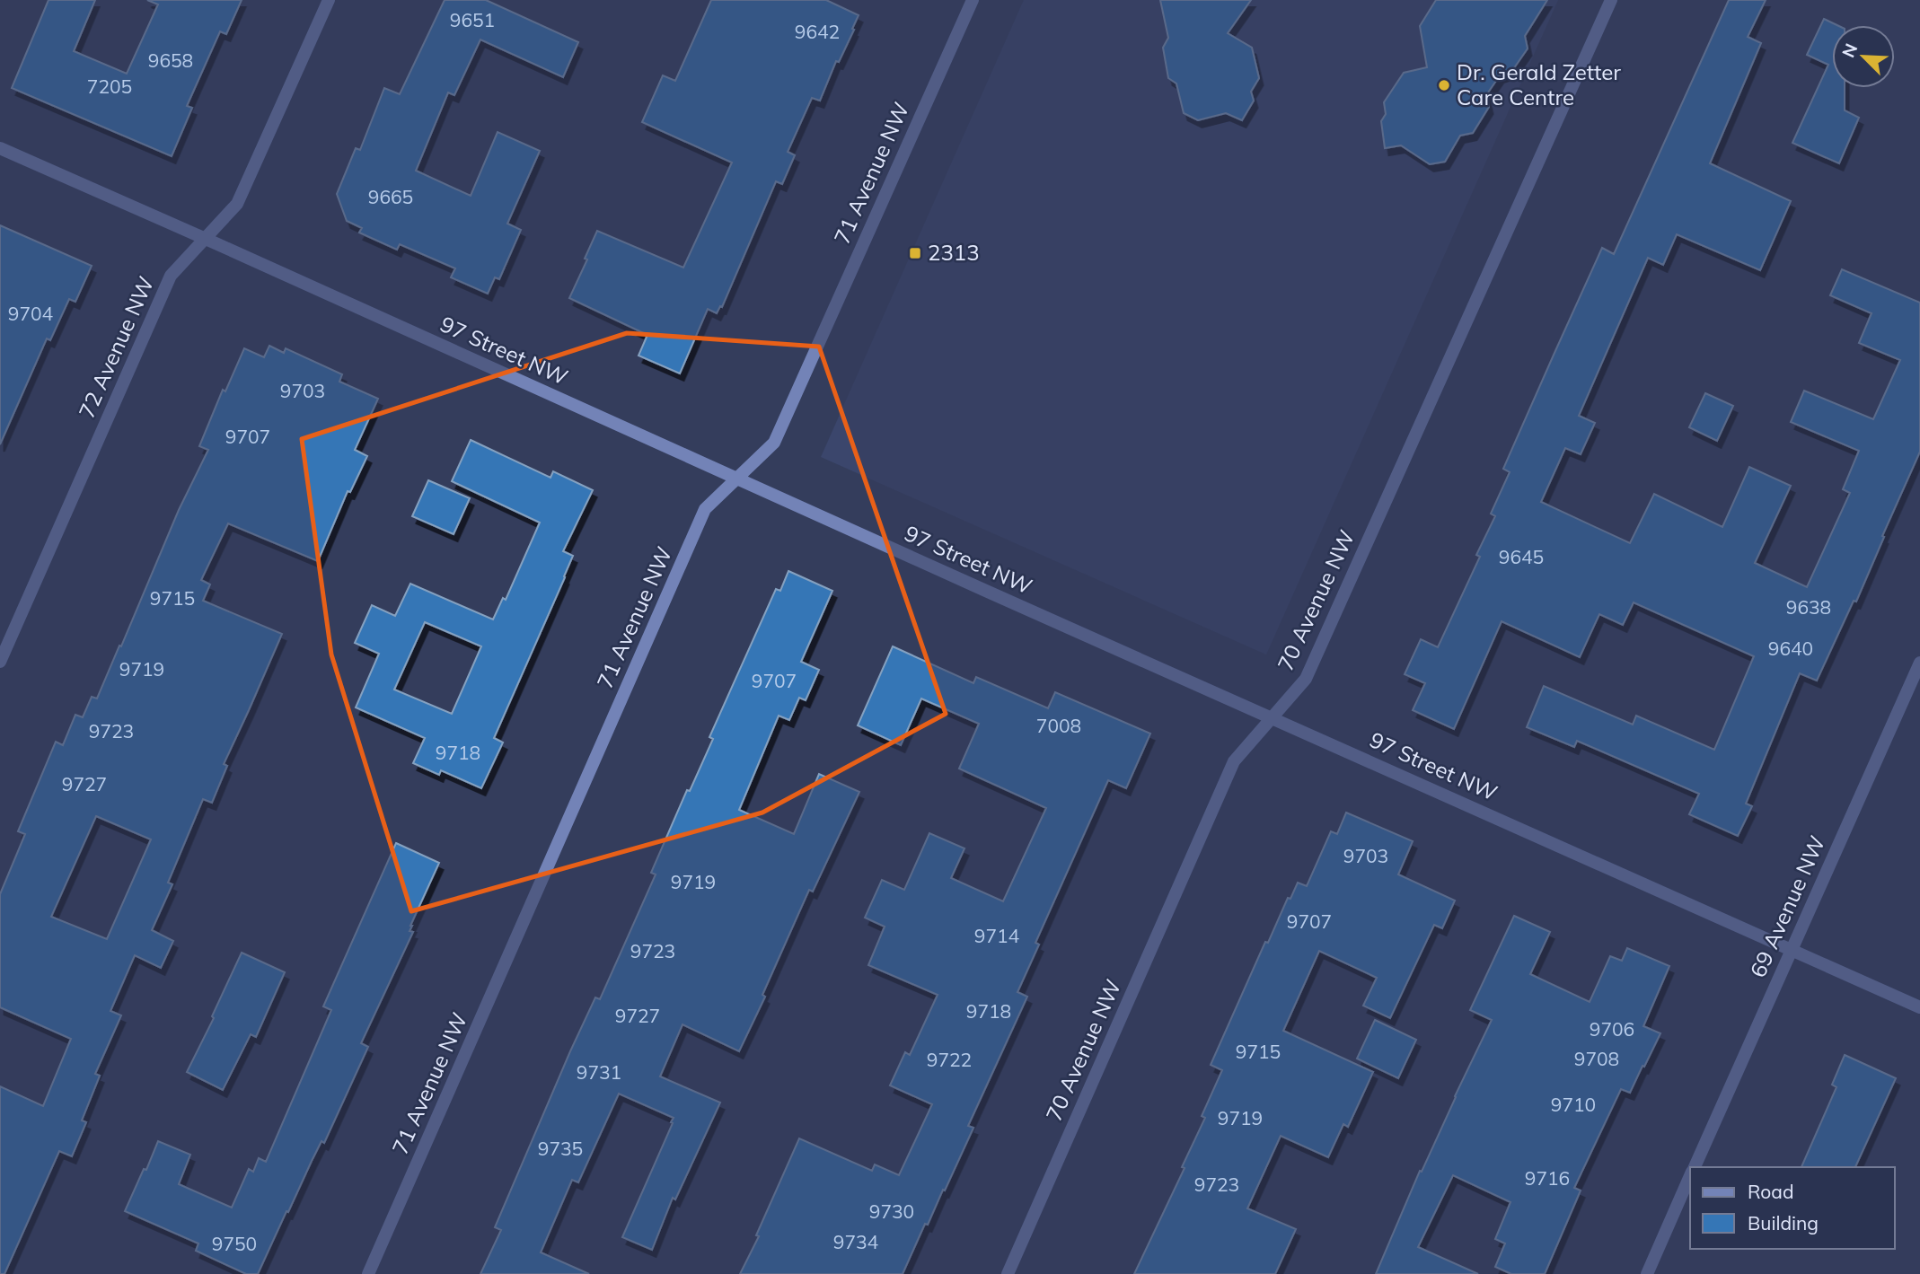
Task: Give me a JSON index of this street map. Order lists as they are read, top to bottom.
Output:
{
  "streets": {
    "street": [
      "71 Avenue NW",
      "72 Avenue NW",
      "97 Street NW",
      "70 Avenue NW",
      "69 Avenue NW"
    ]
  },
  "crossings": [
    ["71 Avenue NW", "97 Street NW"],
    ["72 Avenue NW", "97 Street NW"],
    ["97 Street NW", "70 Avenue NW"],
    ["97 Street NW", "69 Avenue NW"]
  ],
  "places": {
    "other": ["Dr. Gerald Zetter Care Centre"],
    "transit": ["2313"]
  },
  "house_numbers": [
    "9651",
    "9642",
    "9658",
    "7205",
    "9665",
    "9704",
    "9703",
    "9707",
    "9645",
    "9715",
    "9638",
    "9640",
    "9719",
    "9707",
    "7008",
    "9723",
    "9718",
    "9727",
    "9703",
    "9719",
    "9707",
    "9714",
    "9723",
    "9718",
    "9727",
    "9706",
    "9715",
    "9708",
    "9722",
    "9731",
    "9710",
    "9719",
    "9735",
    "9716",
    "9723",
    "9730",
    "9734",
    "9750"
  ],
  "legend": ["Road", "Building"],
  "north": "top left"
}
